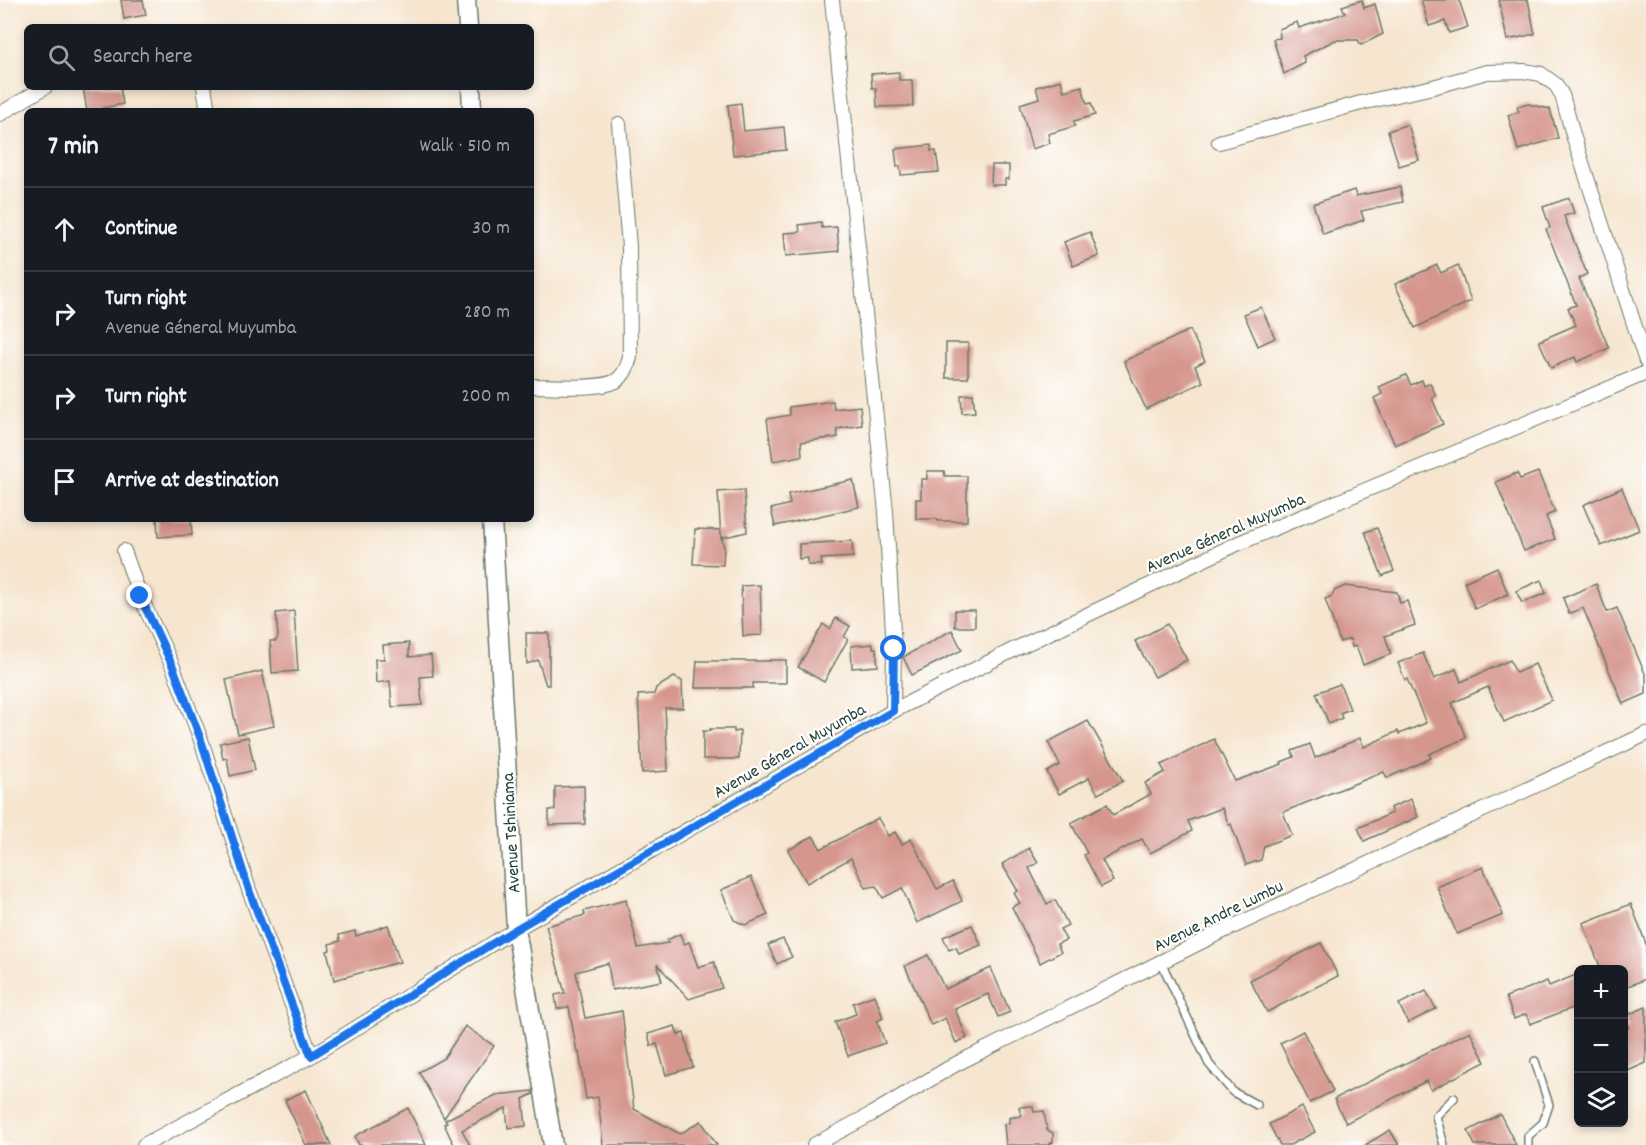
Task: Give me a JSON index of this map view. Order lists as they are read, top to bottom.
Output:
{
  "streets": {
    "street": ["Avenue Géneral Muyumba", "Avenue Tshiniama", "Avenue Andre Lumbu"]
  },
  "crossings": [
    ["Avenue Géneral Muyumba", "Avenue Tshiniama"]
  ],
  "page": {
    "search": "Search here",
    "heading": ["7 min", "Walk · 510 m"],
    "list": [
      ["Continue", "30 m"],
      ["Turn right", "Avenue Géneral Muyumba", "280 m"],
      ["Turn right", "200 m"],
      "Arrive at destination"
    ],
    "map_buttons": ["+", "−"]
  }
}
